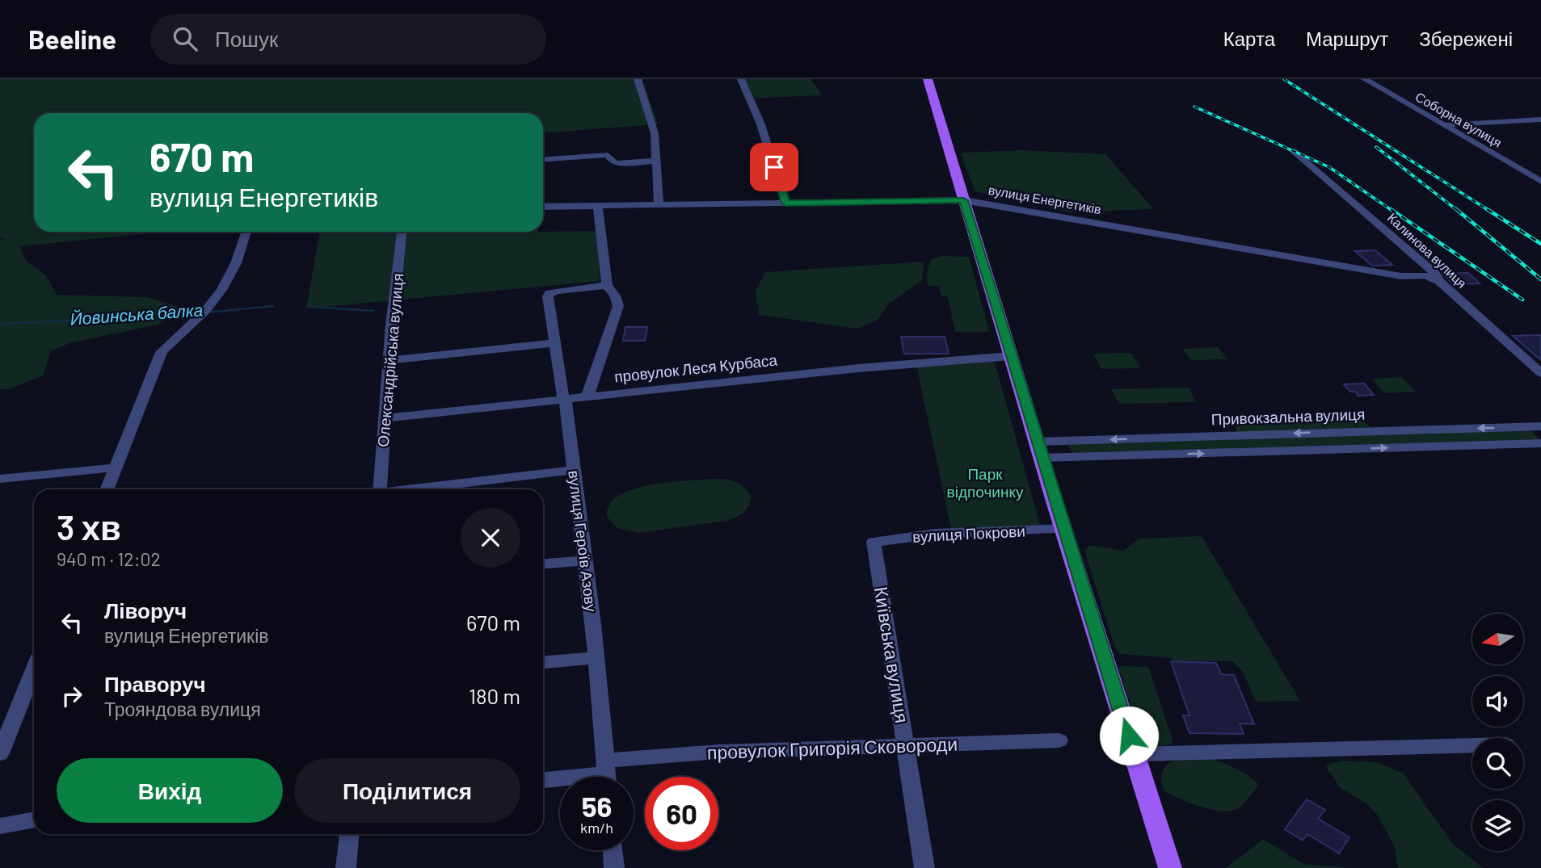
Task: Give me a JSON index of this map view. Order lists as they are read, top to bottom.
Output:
{
  "streets": {
    "street": [
      "Соборна вулиця",
      "вулиця Енергетиків",
      "Калинова вулиця",
      "Олександрійська вулиця",
      "провулок Леся Курбаса",
      "Привокзальна вулиця",
      "вулиця Покрови",
      "вулиця Героїв Азову",
      "Київська вулиця",
      "провулок Григорія Сковороди"
    ]
  },
  "crossings": [
    ["вулиця Енергетиків", "Калинова вулиця"],
    ["Олександрійська вулиця", "провулок Леся Курбаса"],
    ["провулок Леся Курбаса", "вулиця Героїв Азову"],
    ["вулиця Покрови", "Київська вулиця"],
    ["вулиця Героїв Азову", "провулок Григорія Сковороди"],
    ["Київська вулиця", "провулок Григорія Сковороди"]
  ],
  "water": ["Йовинська балка"],
  "parks": ["Парк відпочинку"],
  "north": "left",
  "page": {
    "header": "Beeline",
    "search": "Пошук",
    "nav": ["Карта", "Маршрут", "Збережені"],
    "turn": ["670 m", "вулиця Енергетиків"],
    "heading": ["3 хв", "940 m · 12:02"],
    "list": [
      {
        "name": "Ліворуч",
        "note": "вулиця Енергетиків",
        "value": "670 m"
      },
      {
        "name": "Праворуч",
        "note": "Трояндова вулиця",
        "value": "180 m"
      }
    ],
    "buttons": ["Вихід", "Поділитися"],
    "speed": "56 km/h",
    "limit": "60"
  }
}
